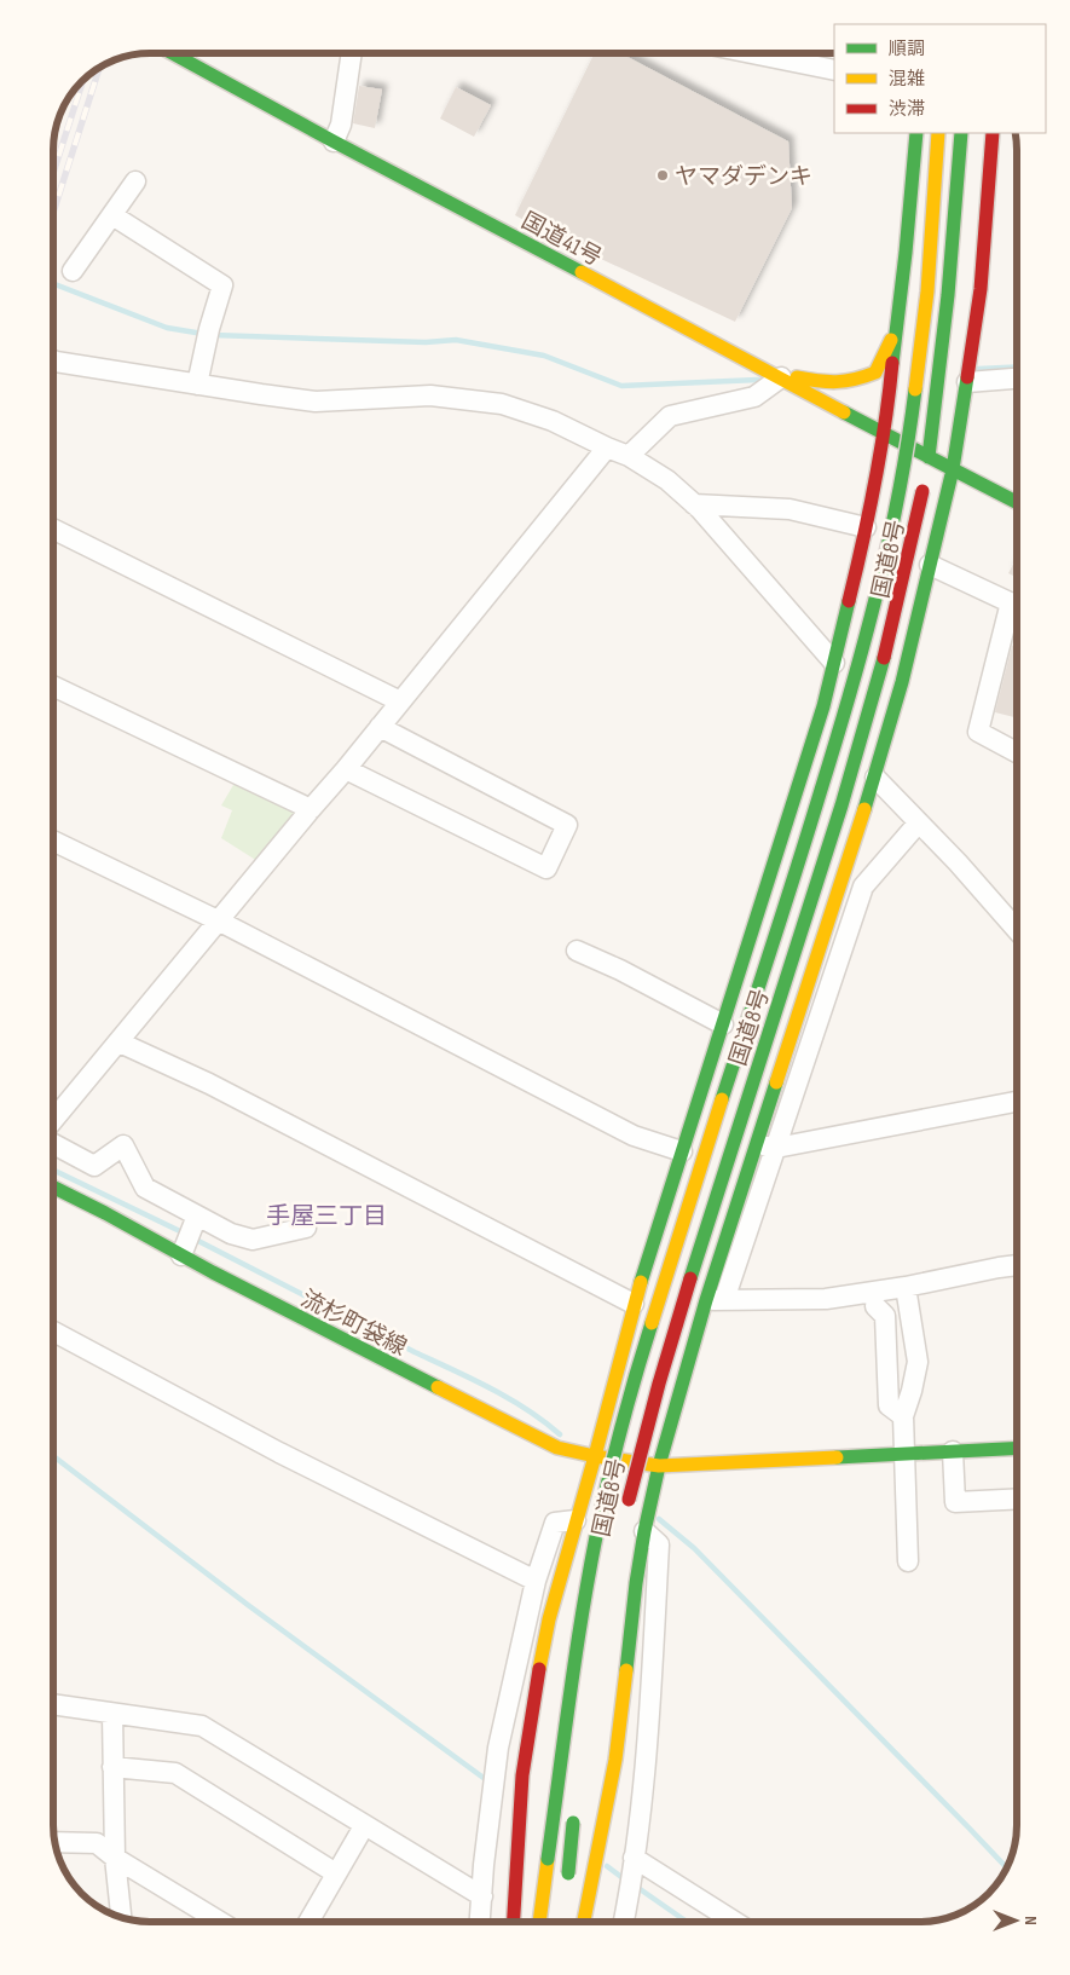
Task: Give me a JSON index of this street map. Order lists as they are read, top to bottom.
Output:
{
  "streets": {
    "main road": ["国道41号", "国道8号", "流杉町袋線"]
  },
  "districts": ["手屋三丁目"],
  "places": ["ヤマダデンキ"],
  "legend": ["順調", "混雑", "渋滞"],
  "north": "right"
}
